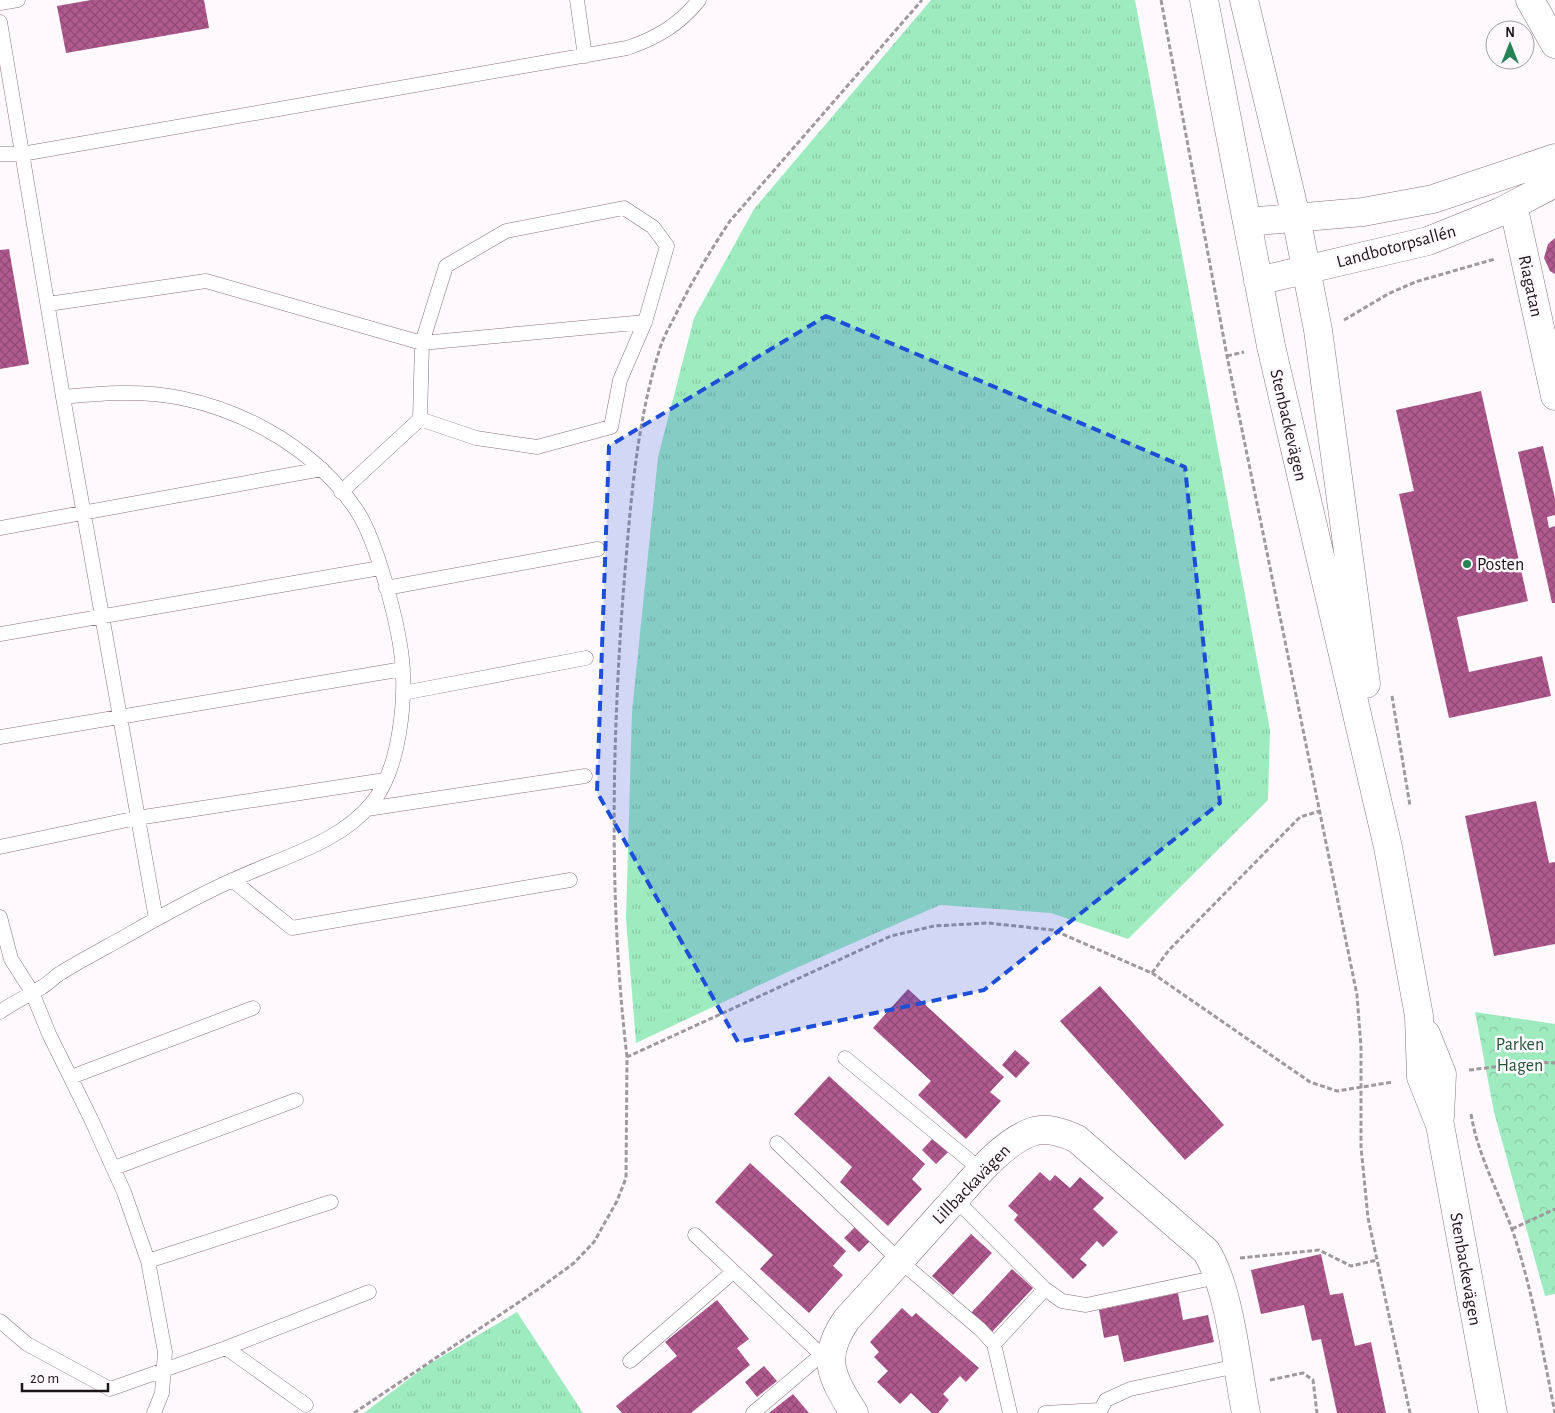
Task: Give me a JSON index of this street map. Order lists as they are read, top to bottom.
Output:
{
  "streets": {
    "street": [
      "Landbotorpsallén",
      "Riagatan",
      "Stenbackevägen",
      "Lillbackavägen"
    ]
  },
  "crossings": [
    ["Landbotorpsallén", "Riagatan"],
    ["Landbotorpsallén", "Stenbackevägen"]
  ],
  "parks": ["Parken Hagen"],
  "places": ["Posten"],
  "scale_bar": "20 m",
  "north": "top"
}
